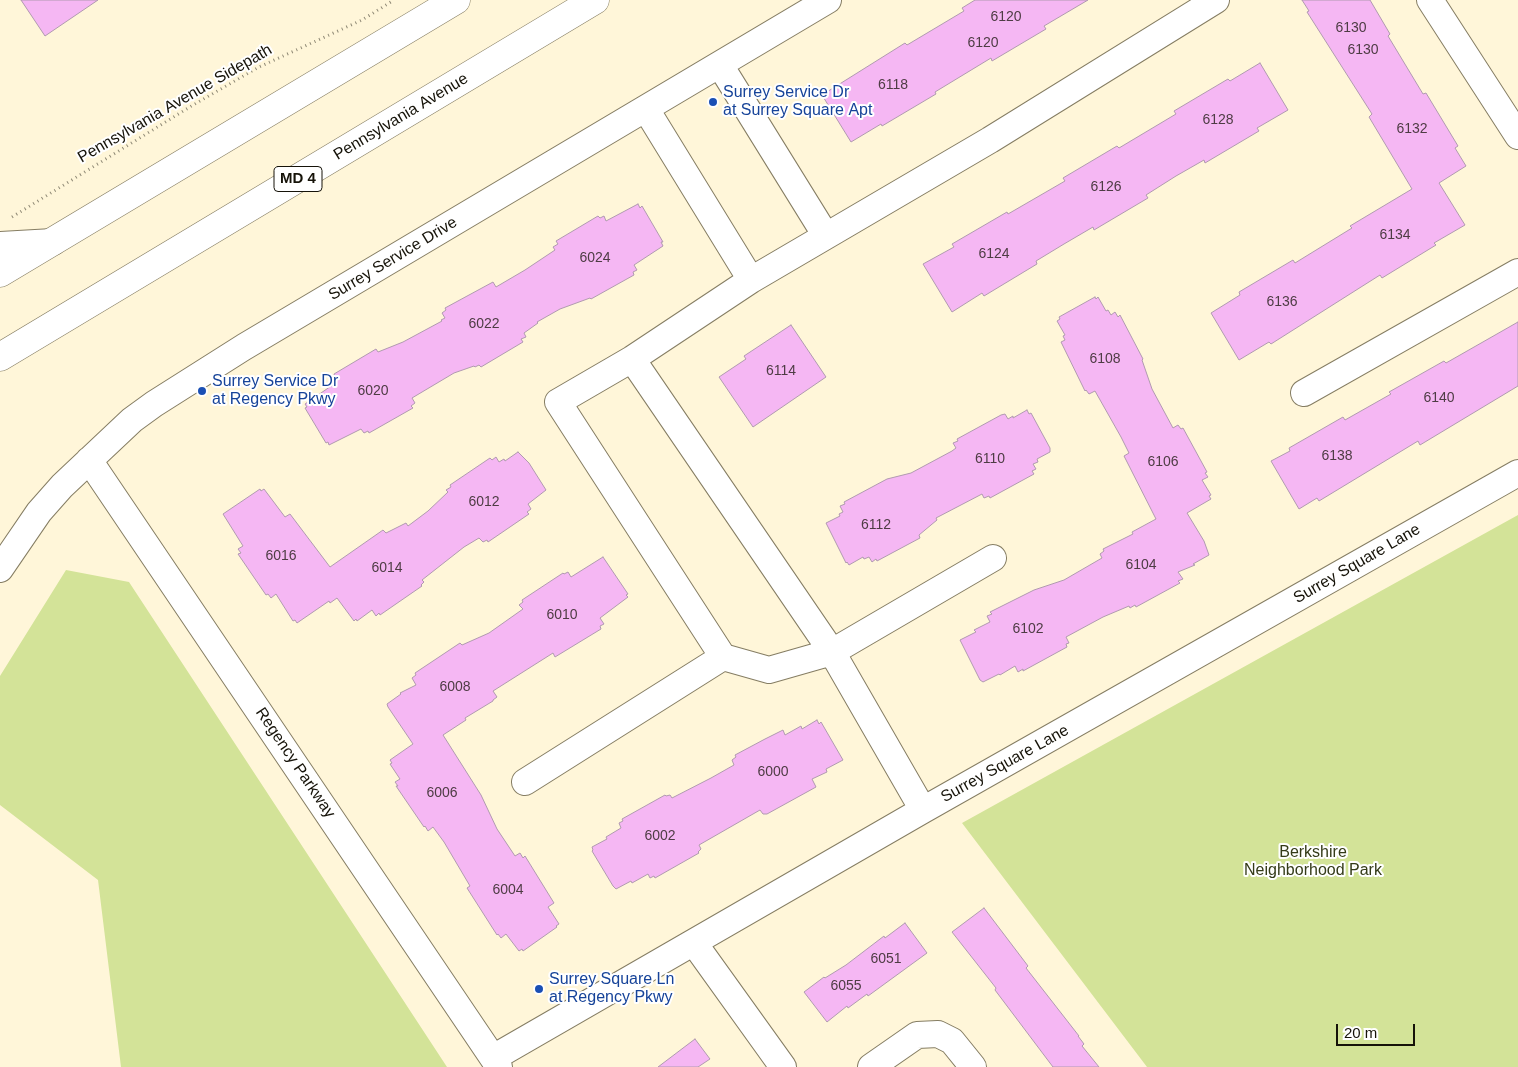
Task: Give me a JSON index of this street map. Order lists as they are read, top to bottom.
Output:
{
  "streets": {
    "highway": ["Pennsylvania Avenue", "MD 4"],
    "street": ["Surrey Service Drive", "Surrey Square Lane", "Regency Parkway"],
    "path": ["Pennsylvania Avenue Sidepath"]
  },
  "crossings": [
    ["Surrey Service Drive", "Regency Parkway"],
    ["Surrey Square Lane", "Regency Parkway"]
  ],
  "parks": ["Berkshire Neighborhood Park"],
  "places": ["Surrey Service Dr at Surrey Square Apt", "Surrey Service Dr at Regency Pkwy", "Surrey Square Ln at Regency Pkwy"],
  "house_numbers": [
    "6120",
    "6130",
    "6120",
    "6130",
    "6118",
    "6128",
    "6132",
    "6126",
    "6134",
    "6124",
    "6024",
    "6136",
    "6022",
    "6108",
    "6114",
    "6020",
    "6140",
    "6138",
    "6110",
    "6106",
    "6012",
    "6112",
    "6016",
    "6104",
    "6014",
    "6010",
    "6102",
    "6008",
    "6000",
    "6006",
    "6002",
    "6004",
    "6051",
    "6055"
  ],
  "scale_bar": "20 m"
}
